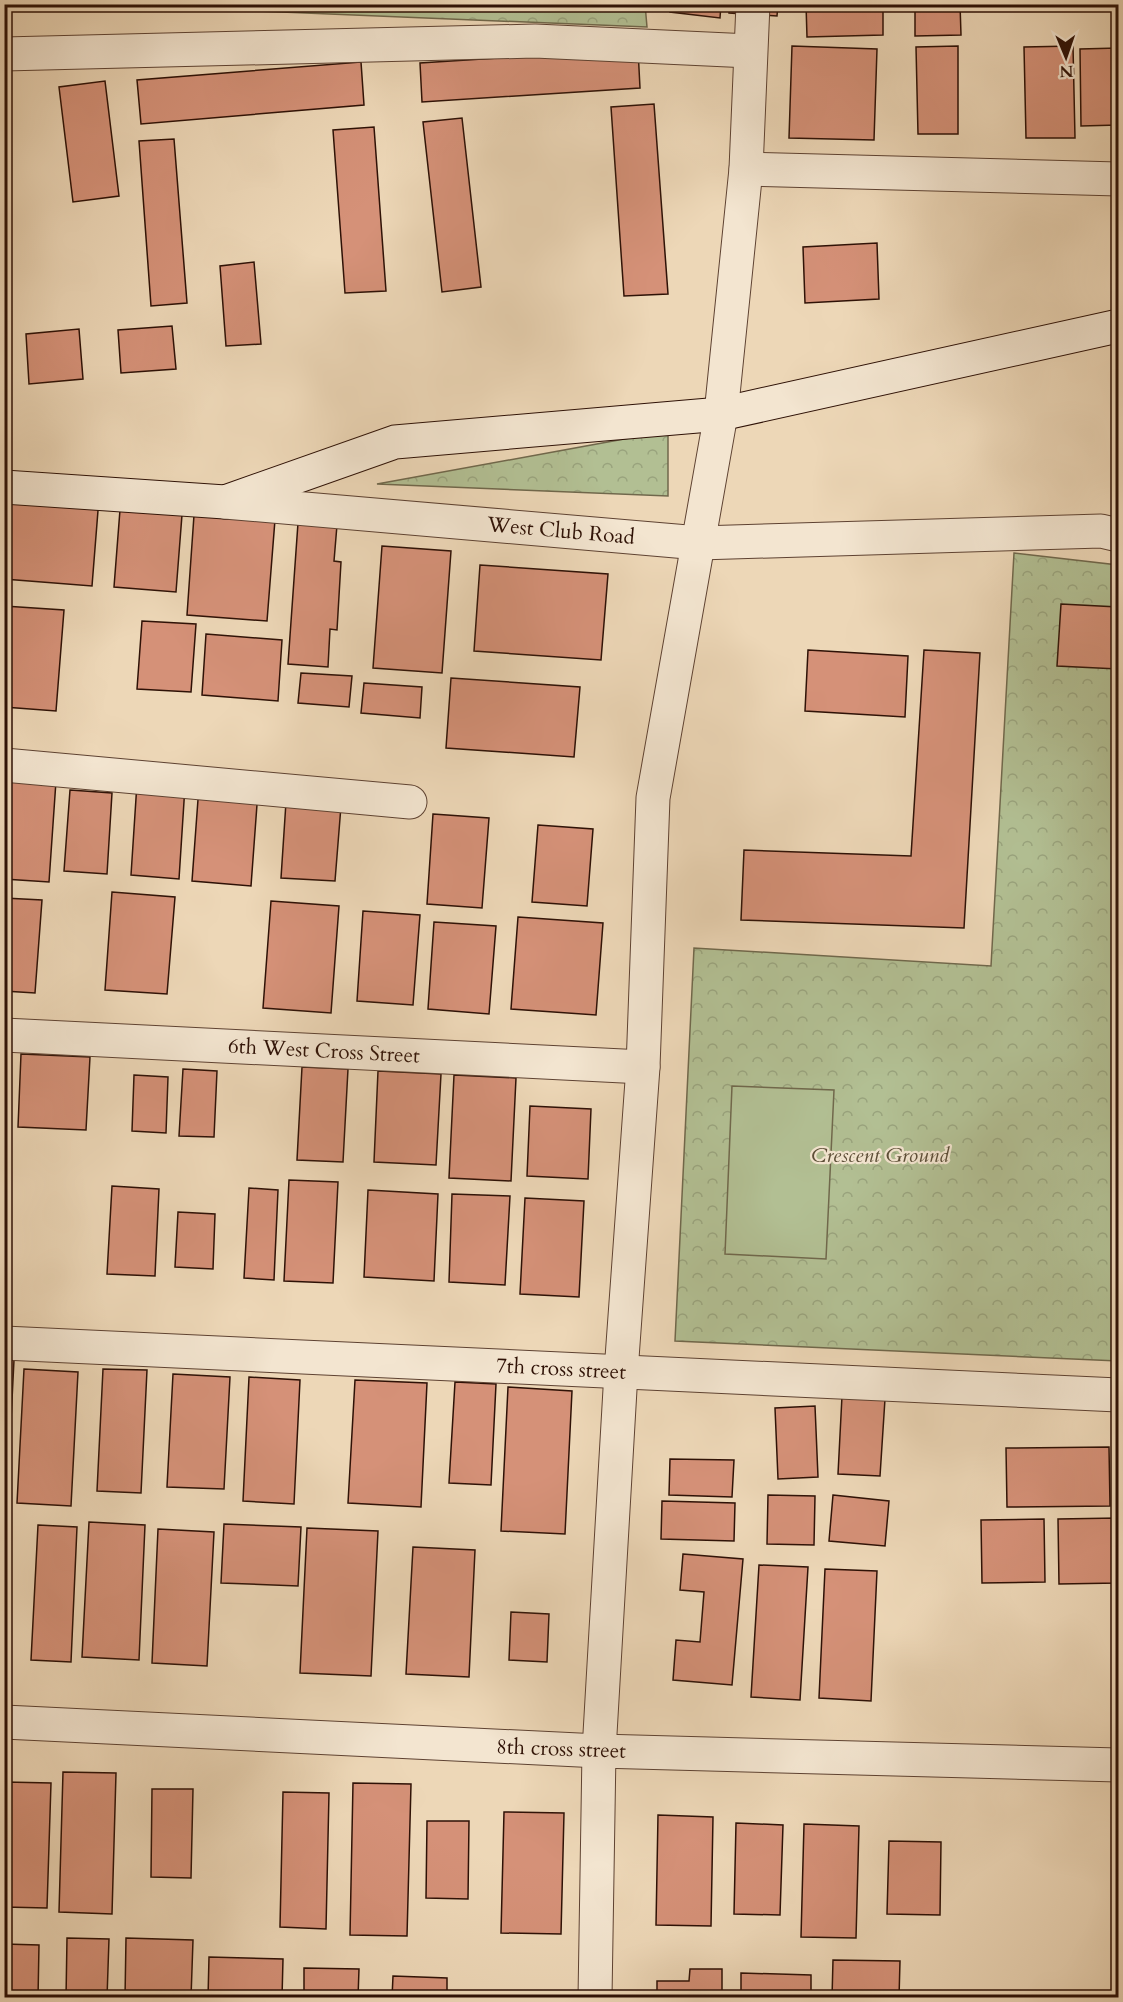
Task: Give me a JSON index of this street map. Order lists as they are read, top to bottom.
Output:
{
  "streets": {
    "street": [
      "West Club Road",
      "6th West Cross Street",
      "7th cross street",
      "8th cross street"
    ]
  },
  "parks": ["Crescent Ground"],
  "north": "bottom"
}
